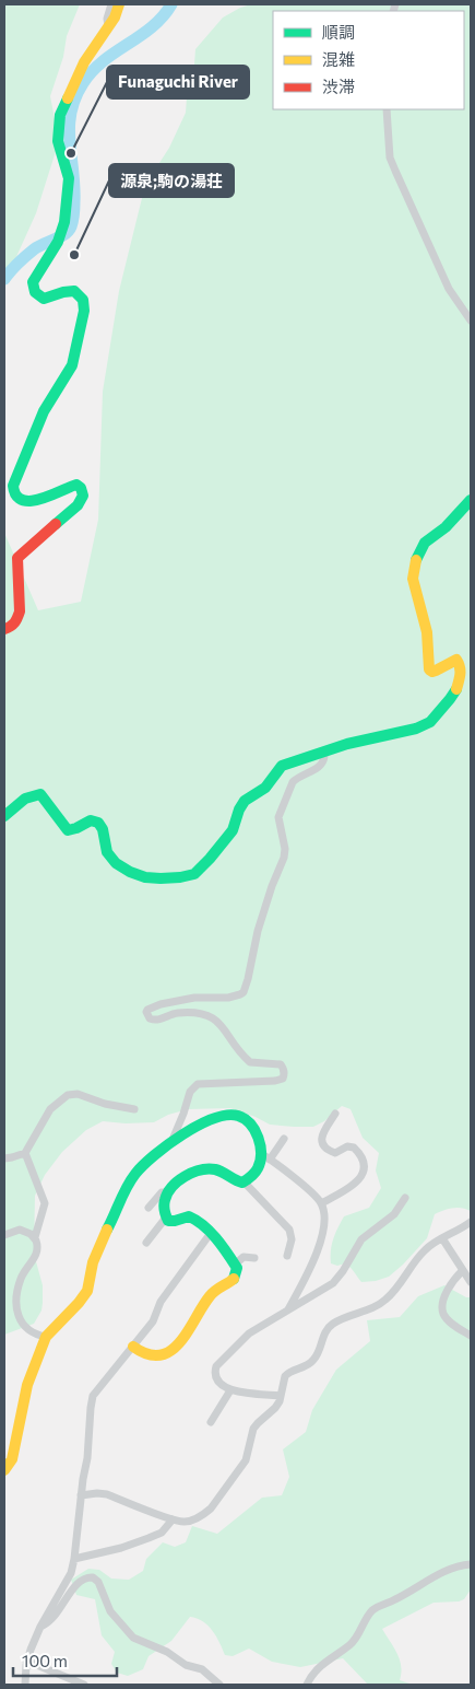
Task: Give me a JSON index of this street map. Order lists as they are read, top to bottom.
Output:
{
  "places": ["Funaguchi River", "源泉;駒の湯荘"],
  "legend": ["順調", "混雑", "渋滞"],
  "scale_bar": "100 m"
}
